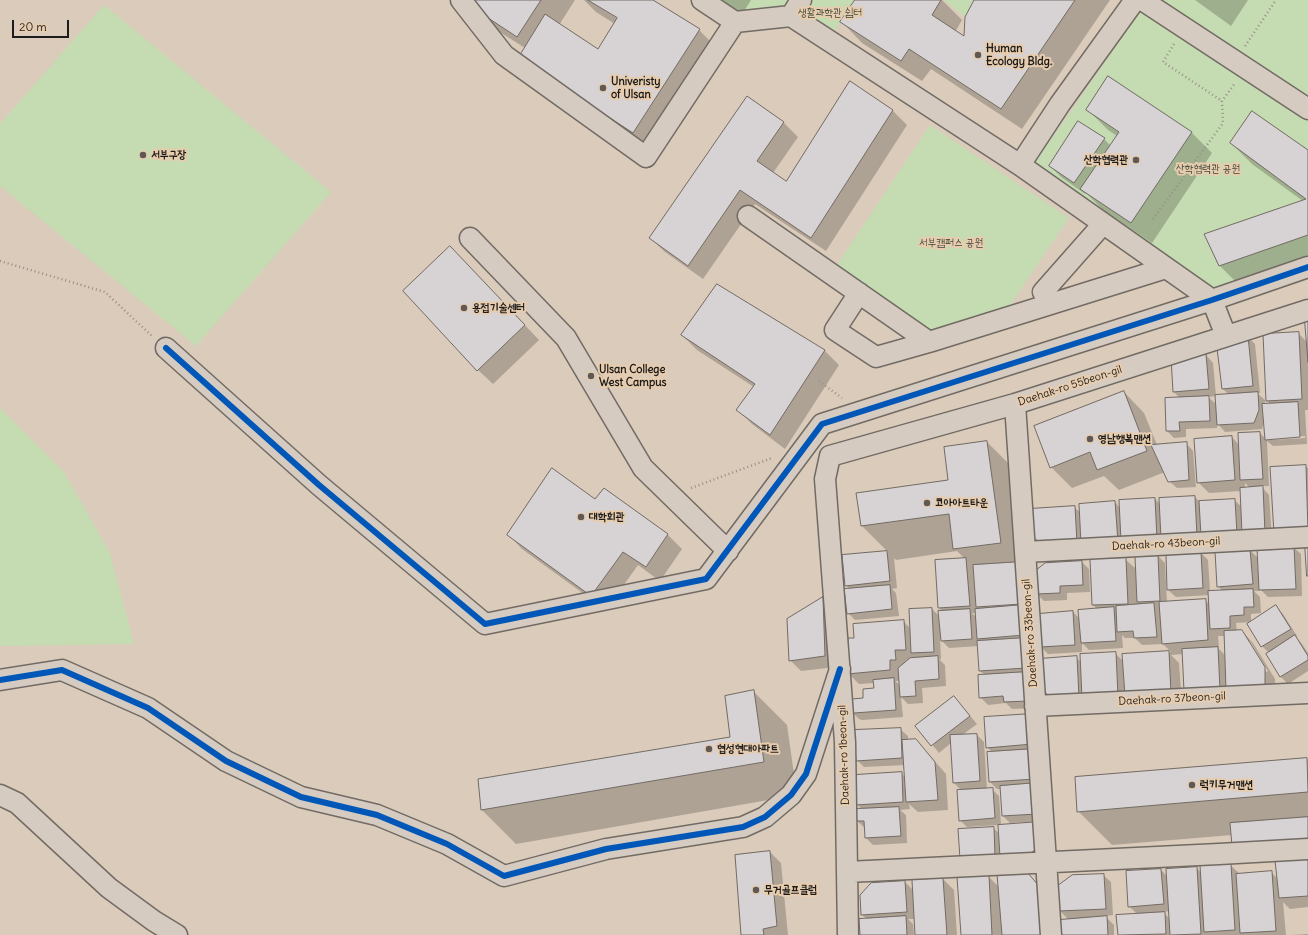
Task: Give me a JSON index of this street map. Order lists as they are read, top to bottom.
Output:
{
  "streets": {
    "street": [
      "Daehak-ro 55beon-gil",
      "Daehak-ro 43beon-gil",
      "Daehak-ro 33beon-gil",
      "Daehak-ro 37beon-gil",
      "Daehak-ro 1beon-gil"
    ]
  },
  "crossings": [
    ["Daehak-ro 55beon-gil", "Daehak-ro 33beon-gil"],
    ["Daehak-ro 55beon-gil", "Daehak-ro 1beon-gil"],
    ["Daehak-ro 43beon-gil", "Daehak-ro 33beon-gil"],
    ["Daehak-ro 33beon-gil", "Daehak-ro 37beon-gil"]
  ],
  "parks": ["생활과학관 쉼터", "산학협력관 공원", "서부캠퍼스 공원"],
  "places": [
    "Human Ecology Bldg.",
    "Univeristy of Ulsan",
    "서부구장",
    "산학협력관",
    "용접기술센터",
    "Ulsan College West Campus",
    "영남행복맨션",
    "코아아트타운",
    "대학회관",
    "협성현대아파트",
    "럭키무거맨션",
    "무거골프클럽"
  ],
  "scale_bar": "20 m"
}
